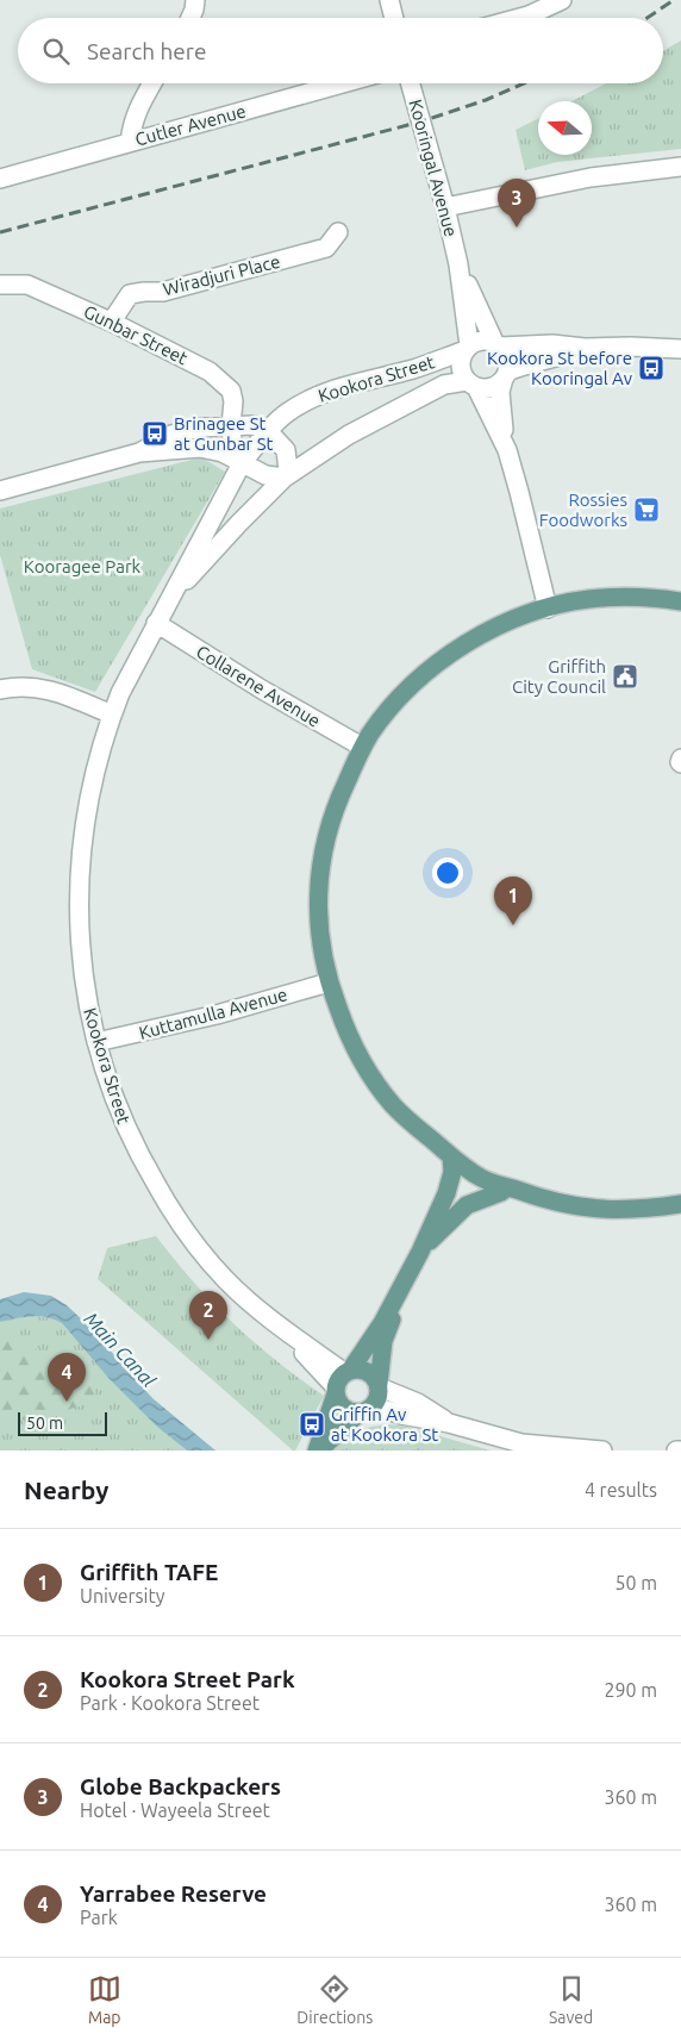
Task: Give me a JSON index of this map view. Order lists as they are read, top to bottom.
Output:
{
  "streets": {
    "street": [
      "Cutler Avenue",
      "Kooringal Avenue",
      "Wiradjuri Place",
      "Gunbar Street",
      "Kookora Street",
      "Collarene Avenue",
      "Kuttamulla Avenue"
    ]
  },
  "crossings": [
    ["Kooringal Avenue", "Kookora Street"],
    ["Wiradjuri Place", "Gunbar Street"],
    ["Gunbar Street", "Kookora Street"],
    ["Kookora Street", "Collarene Avenue"],
    ["Kookora Street", "Kuttamulla Avenue"]
  ],
  "water": ["Main Canal"],
  "parks": ["Kooragee Park"],
  "places": {
    "bus stop": ["Kookora St before Kooringal Av", "Brinagee St at Gunbar St", "Griffin Av at Kookora St"],
    "supermarket": ["Rossies Foodworks"],
    "public building": ["Griffith City Council"]
  },
  "scale_bar": "50 m",
  "north": "left",
  "page": {
    "search": "Search here",
    "pins": [
      "3",
      "1",
      "2",
      "4"
    ],
    "scale": "50 m",
    "heading": ["Nearby", "4 results"],
    "list": [
      {
        "mark": "1",
        "name": "Griffith TAFE",
        "note": "University",
        "value": "50 m"
      },
      {
        "mark": "2",
        "name": "Kookora Street Park",
        "note": "Park · Kookora Street",
        "value": "290 m"
      },
      {
        "mark": "3",
        "name": "Globe Backpackers",
        "note": "Hotel · Wayeela Street",
        "value": "360 m"
      },
      {
        "mark": "4",
        "name": "Yarrabee Reserve",
        "note": "Park",
        "value": "360 m"
      }
    ],
    "nav": ["Map", "Directions", "Saved"]
  }
}
